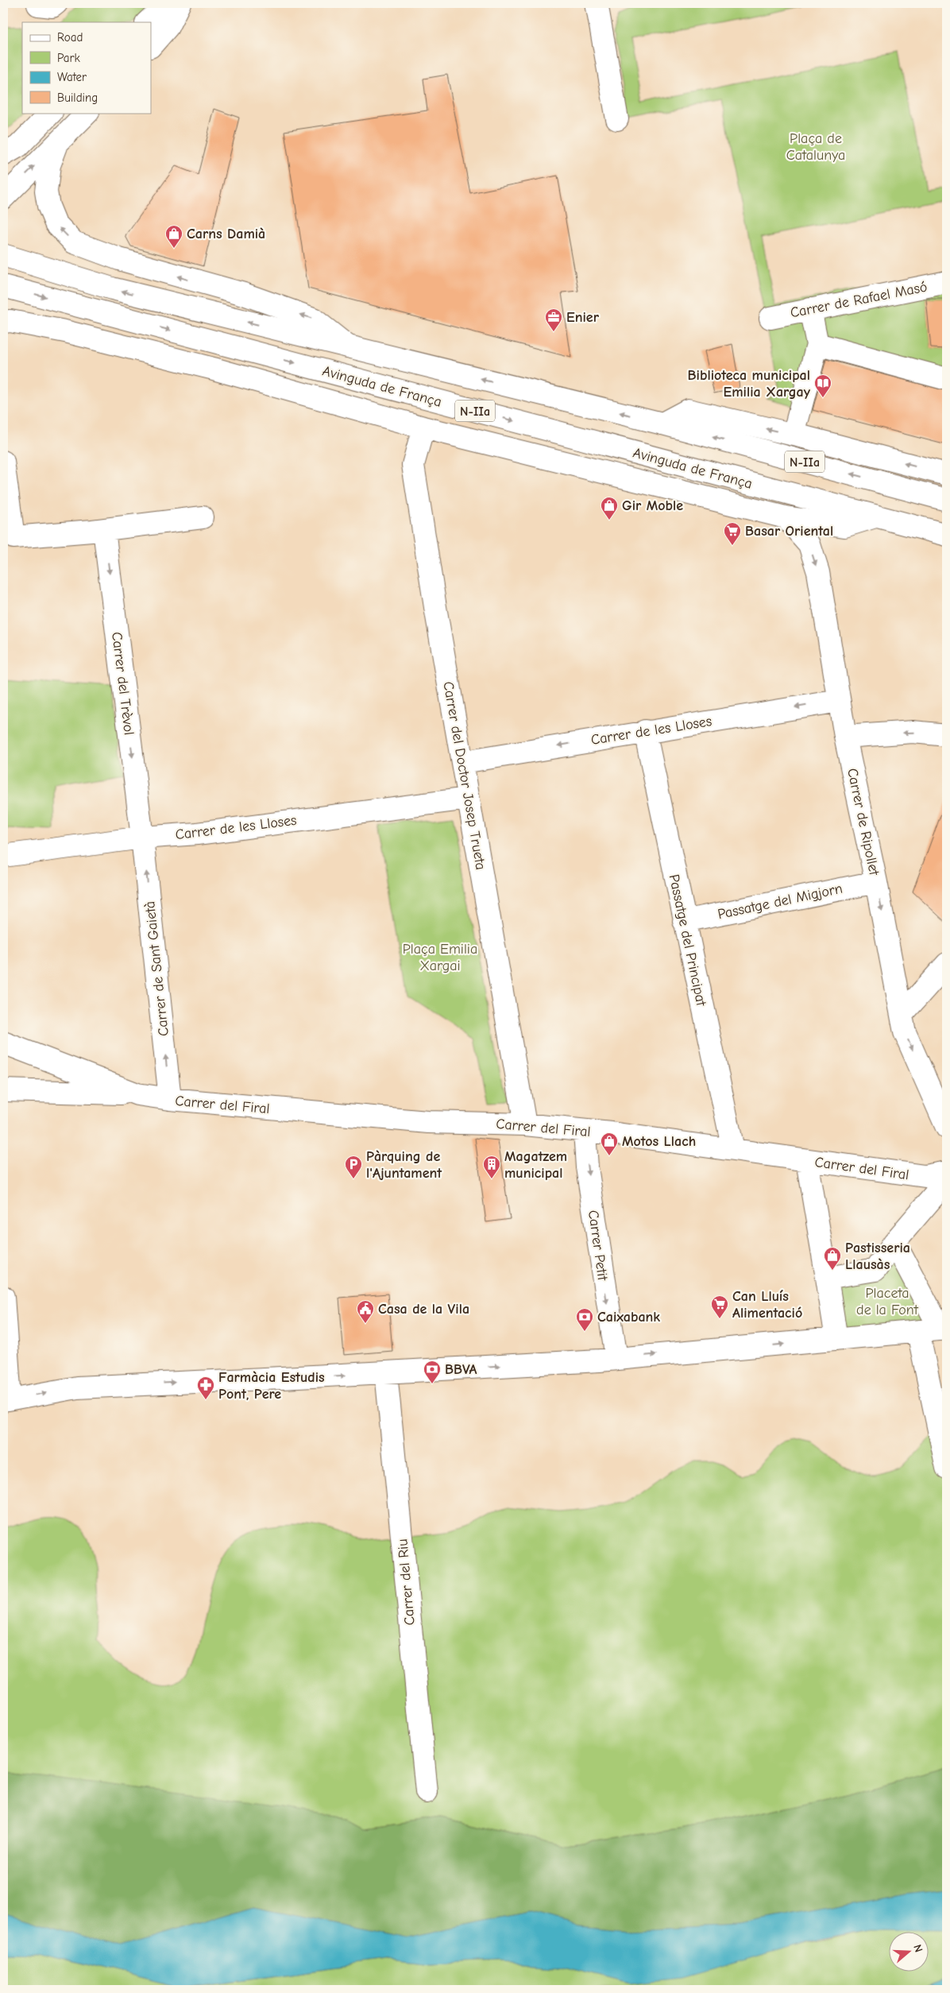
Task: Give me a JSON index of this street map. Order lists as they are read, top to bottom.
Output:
{
  "streets": {
    "street": [
      "Carrer de Rafael Masó",
      "Avinguda de França",
      "N-IIa",
      "Carrer del Trèvol",
      "Carrer de les Lloses",
      "Carrer del Doctor Josep Trueta",
      "Carrer de Ripollet",
      "Passatge del Migjorn",
      "Passatge del Principat",
      "Carrer de Sant Gaietà",
      "Carrer del Firal",
      "Carrer Petit",
      "Carrer del Riu"
    ]
  },
  "crossings": [
    ["Avinguda de França", "Carrer del Doctor Josep Trueta"],
    ["Avinguda de França", "Carrer de Ripollet"],
    ["Carrer del Trèvol", "Carrer de les Lloses"],
    ["Carrer del Trèvol", "Carrer de Sant Gaietà"],
    ["Carrer de les Lloses", "Carrer del Doctor Josep Trueta"],
    ["Carrer de les Lloses", "Carrer de Ripollet"],
    ["Carrer de les Lloses", "Passatge del Principat"],
    ["Carrer de les Lloses", "Carrer de Sant Gaietà"],
    ["Carrer del Doctor Josep Trueta", "Carrer del Firal"],
    ["Carrer de Ripollet", "Passatge del Migjorn"],
    ["Passatge del Migjorn", "Passatge del Principat"],
    ["Passatge del Principat", "Carrer del Firal"],
    ["Carrer de Sant Gaietà", "Carrer del Firal"],
    ["Carrer del Firal", "Carrer Petit"]
  ],
  "one_way": [
    "Carrer del Trèvol",
    "Carrer de les Lloses",
    "Carrer de Ripollet",
    "Carrer de Sant Gaietà",
    "Carrer Petit"
  ],
  "parks": ["Plaça de Catalunya", "Plaça Emilia Xargai", "Placeta de la Font"],
  "places": {
    "shop": [
      "Carns Damià",
      "Gir Moble",
      "Motos Llach",
      "Pastisseria Llausàs"
    ],
    "office": ["Enier"],
    "library": ["Biblioteca municipal Emilia Xargay"],
    "supermarket": ["Basar Oriental", "Can Lluís Alimentació"],
    "parking": ["Pàrquing de l'Ajuntament"],
    "building": ["Magatzem municipal"],
    "public building": ["Casa de la Vila"],
    "bank": ["Caixabank", "BBVA"],
    "pharmacy": ["Farmàcia Estudis Pont, Pere"]
  },
  "legend": [
    "Road",
    "Park",
    "Water",
    "Building"
  ],
  "north": "right"
}
